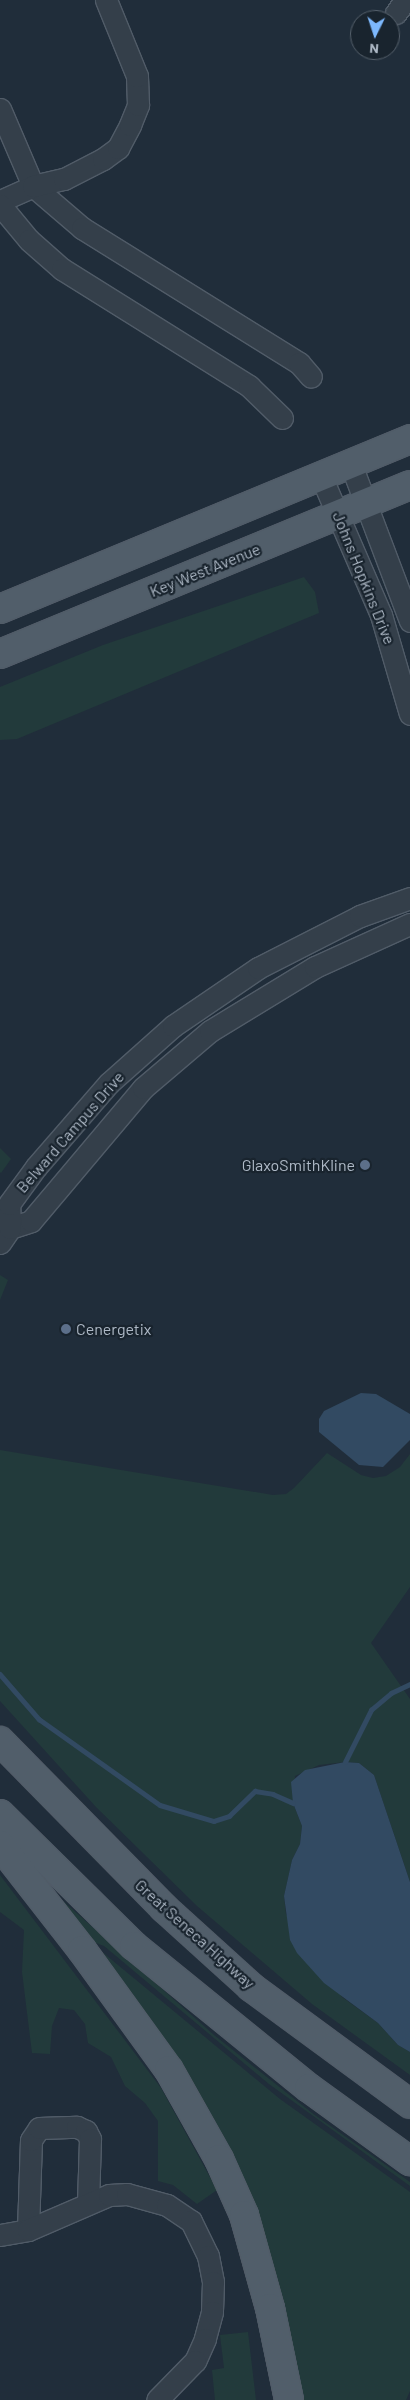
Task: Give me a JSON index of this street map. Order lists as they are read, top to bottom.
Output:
{
  "streets": {
    "main road": ["Key West Avenue", "Great Seneca Highway"],
    "street": ["Johns Hopkins Drive", "Belward Campus Drive"]
  },
  "crossings": [
    ["Key West Avenue", "Johns Hopkins Drive"]
  ],
  "places": ["GlaxoSmithKline", "Cenergetix"],
  "north": "bottom"
}
